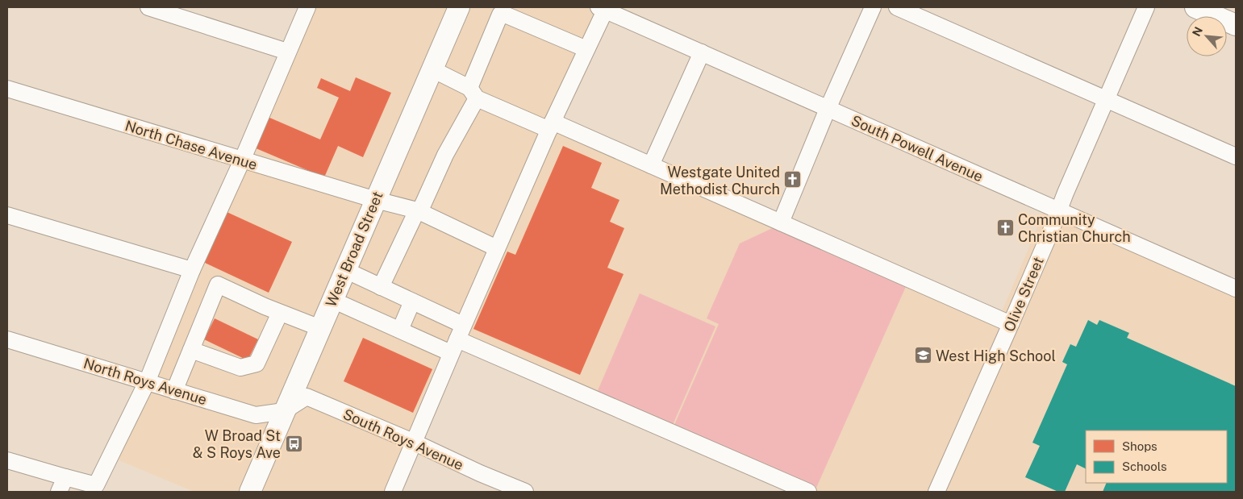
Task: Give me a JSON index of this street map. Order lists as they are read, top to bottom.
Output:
{
  "streets": {
    "main road": ["West Broad Street"],
    "street": [
      "North Chase Avenue",
      "South Powell Avenue",
      "Olive Street",
      "North Roys Avenue",
      "South Roys Avenue"
    ]
  },
  "crossings": [
    ["North Chase Avenue", "West Broad Street"],
    ["South Powell Avenue", "Olive Street"],
    ["West Broad Street", "North Roys Avenue"],
    ["West Broad Street", "South Roys Avenue"],
    ["North Roys Avenue", "South Roys Avenue"]
  ],
  "places": {
    "church": ["Westgate United Methodist Church", "Community Christian Church"],
    "school or university": ["West High School"],
    "bus stop": ["W Broad St & S Roys Ave"]
  },
  "legend": ["Shops", "Schools"],
  "north": "top left"
}
